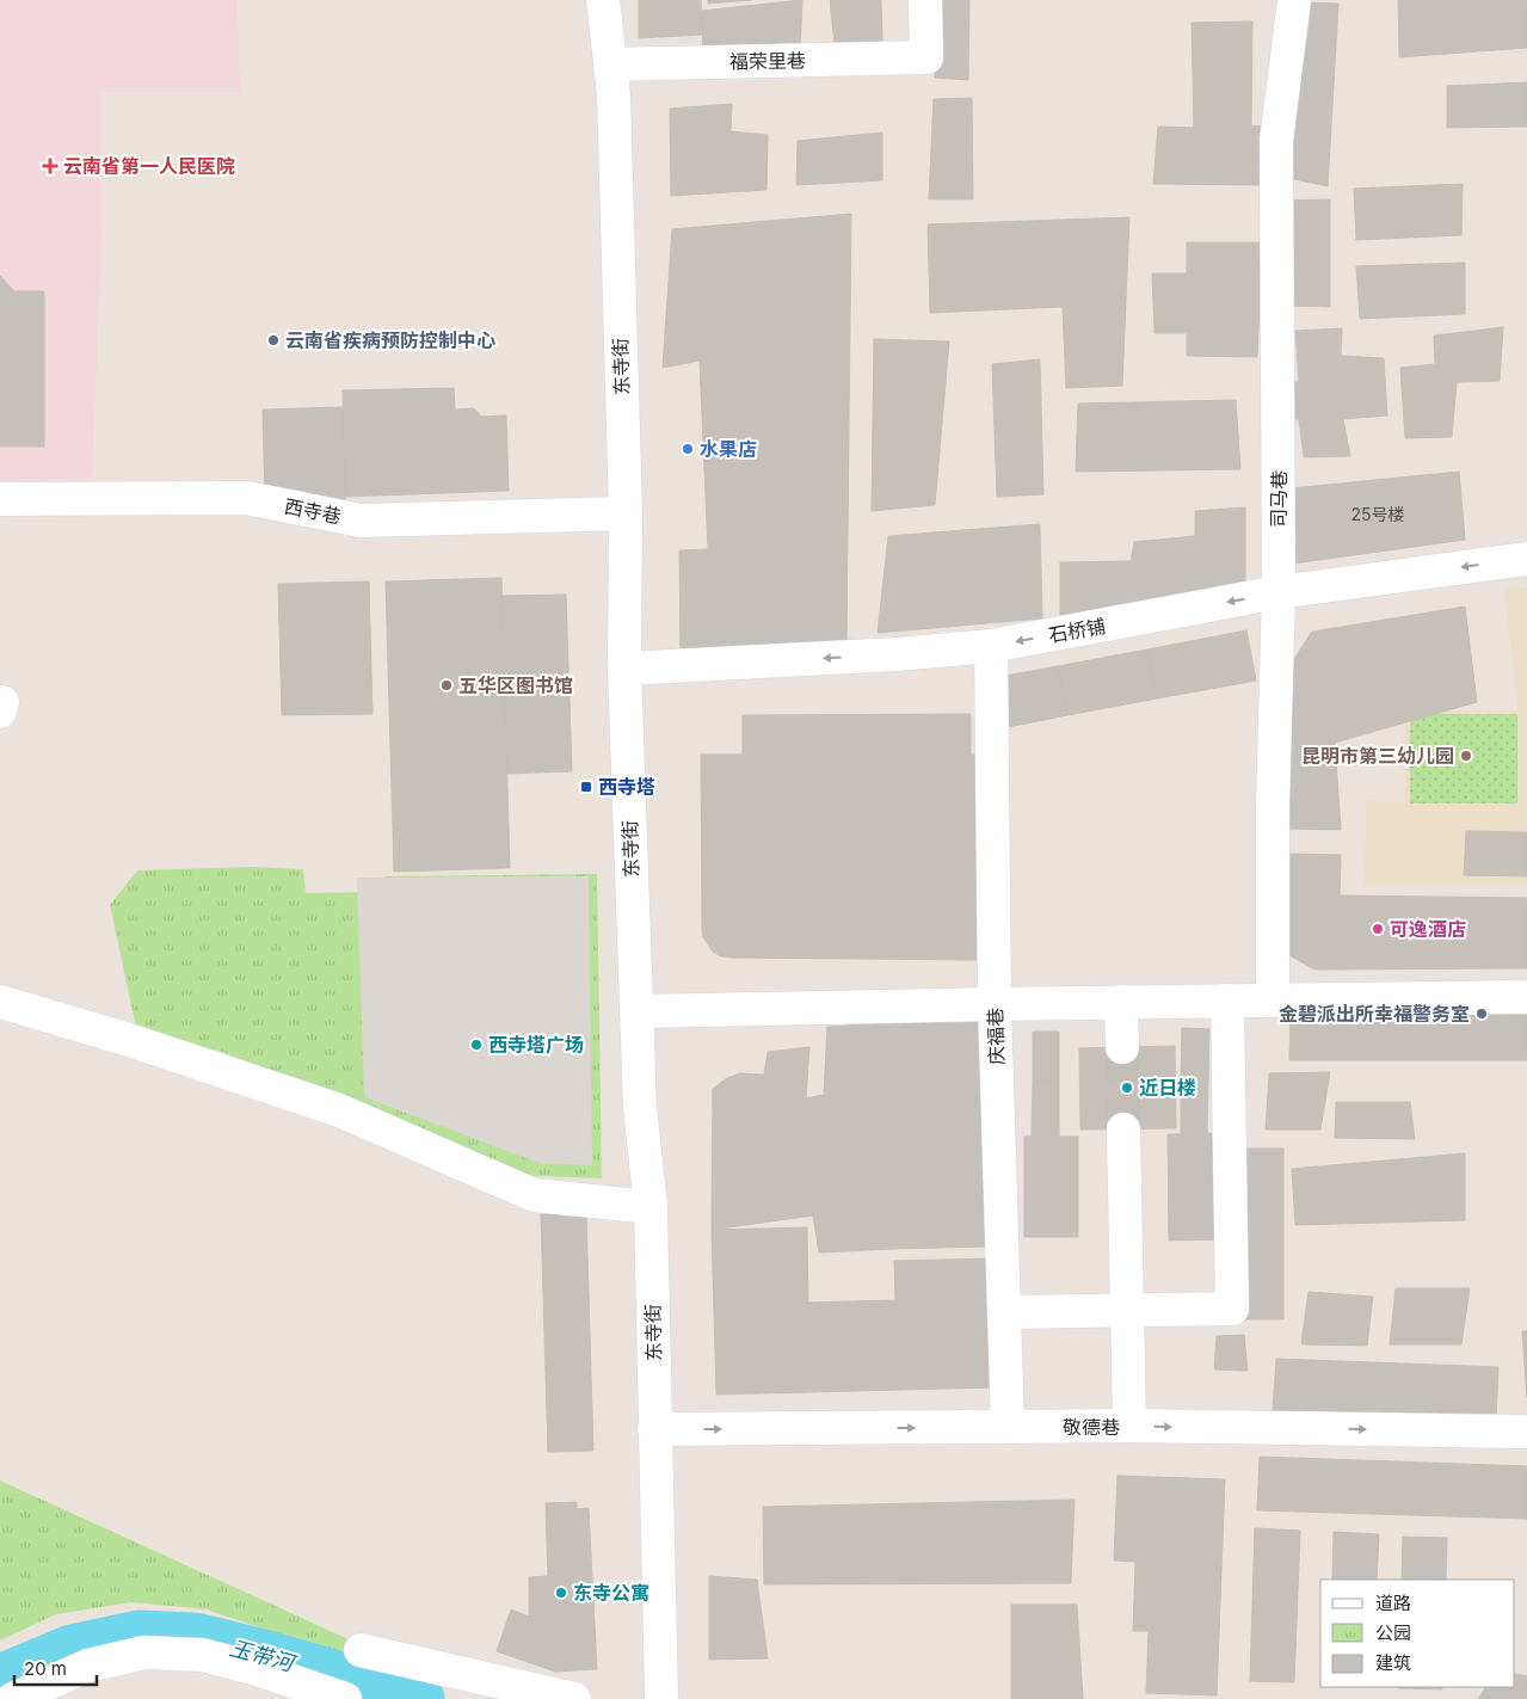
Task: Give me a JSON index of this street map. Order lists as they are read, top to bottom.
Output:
{
  "streets": {
    "street": [
      "福荣里巷",
      "东寺街",
      "司马巷",
      "西寺巷",
      "石桥铺",
      "庆福巷",
      "敬德巷"
    ]
  },
  "crossings": [
    ["福荣里巷", "东寺街"],
    ["东寺街", "西寺巷"],
    ["东寺街", "石桥铺"],
    ["东寺街", "敬德巷"],
    ["司马巷", "石桥铺"],
    ["石桥铺", "庆福巷"],
    ["庆福巷", "敬德巷"]
  ],
  "one_way": ["石桥铺", "敬德巷"],
  "water": ["玉带河"],
  "places": {
    "health": ["云南省第一人民医院"],
    "other": [
      "云南省疾病预防控制中心",
      "水果店",
      "五华区图书馆",
      "昆明市第三幼儿园",
      "可逸酒店",
      "金碧派出所幸福警务室",
      "西寺塔广场",
      "近日楼",
      "东寺公寓"
    ],
    "transit": ["西寺塔"]
  },
  "house_numbers": ["25号楼"],
  "legend": ["道路", "公园", "建筑"],
  "scale_bar": "20 m"
}
